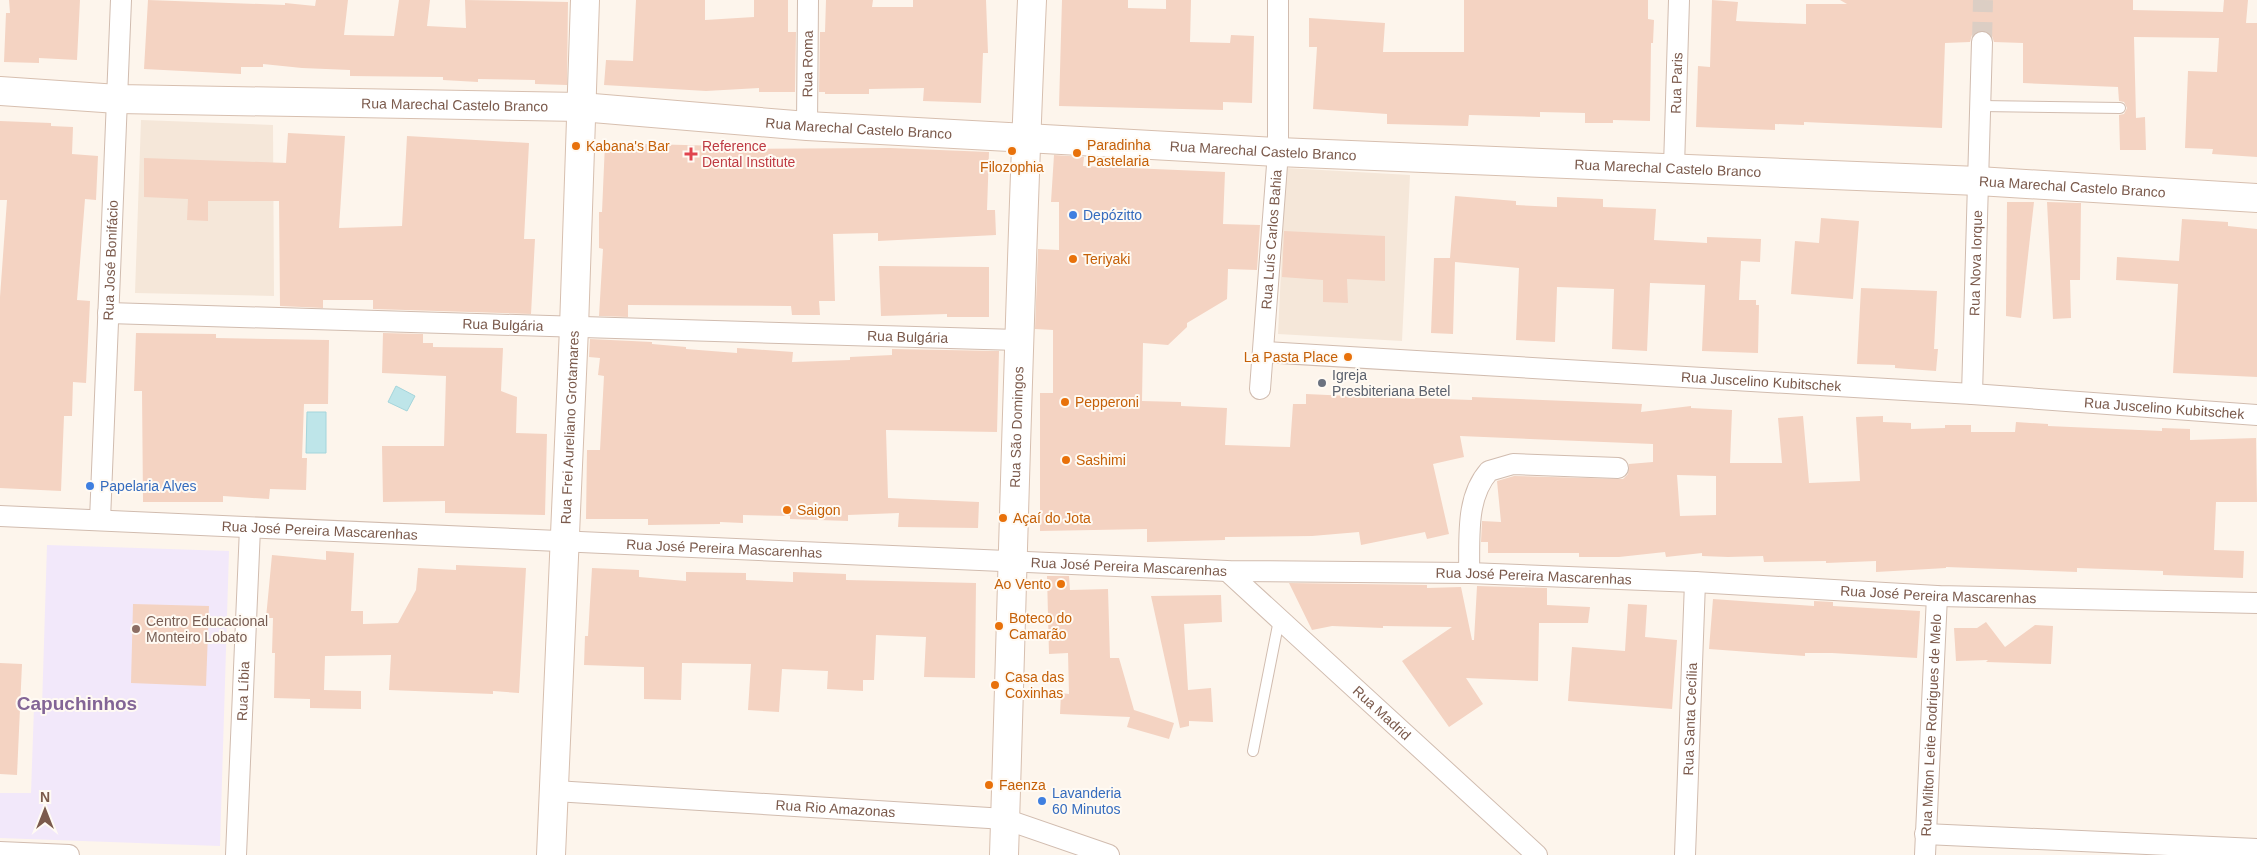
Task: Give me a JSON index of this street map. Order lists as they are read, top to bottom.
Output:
{
  "streets": {
    "street": [
      "Rua Roma",
      "Rua Paris",
      "Rua Marechal Castelo Branco",
      "Rua Luís Carlos Bahia",
      "Rua José Bonifácio",
      "Rua Nova Iorque",
      "Rua Bulgária",
      "Rua Juscelino Kubitschek",
      "Rua São Domingos",
      "Rua Frei Aureliano Grotamares",
      "Rua José Pereira Mascarenhas",
      "Rua Líbia",
      "Rua Madrid",
      "Rua Santa Cecília",
      "Rua Milton Leite Rodrigues de Melo",
      "Rua Rio Amazonas"
    ]
  },
  "crossings": [
    ["Rua Roma", "Rua Marechal Castelo Branco"],
    ["Rua Paris", "Rua Marechal Castelo Branco"],
    ["Rua Marechal Castelo Branco", "Rua Luís Carlos Bahia"],
    ["Rua Marechal Castelo Branco", "Rua José Bonifácio"],
    ["Rua Marechal Castelo Branco", "Rua Nova Iorque"],
    ["Rua Marechal Castelo Branco", "Rua São Domingos"],
    ["Rua Marechal Castelo Branco", "Rua Frei Aureliano Grotamares"],
    ["Rua Luís Carlos Bahia", "Rua Juscelino Kubitschek"],
    ["Rua José Bonifácio", "Rua Bulgária"],
    ["Rua José Bonifácio", "Rua José Pereira Mascarenhas"],
    ["Rua Nova Iorque", "Rua Juscelino Kubitschek"],
    ["Rua Bulgária", "Rua São Domingos"],
    ["Rua Bulgária", "Rua Frei Aureliano Grotamares"],
    ["Rua São Domingos", "Rua José Pereira Mascarenhas"],
    ["Rua São Domingos", "Rua Rio Amazonas"],
    ["Rua Frei Aureliano Grotamares", "Rua José Pereira Mascarenhas"],
    ["Rua Frei Aureliano Grotamares", "Rua Rio Amazonas"],
    ["Rua José Pereira Mascarenhas", "Rua Líbia"],
    ["Rua José Pereira Mascarenhas", "Rua Madrid"],
    ["Rua José Pereira Mascarenhas", "Rua Santa Cecília"],
    ["Rua José Pereira Mascarenhas", "Rua Milton Leite Rodrigues de Melo"]
  ],
  "districts": ["Capuchinhos"],
  "places": {
    "other": [
      "Kabana's Bar",
      "Filozophia",
      "Paradinha Pastelaria",
      "Depózitto",
      "Teriyaki",
      "La Pasta Place",
      "Igreja Presbiteriana Betel",
      "Pepperoni",
      "Sashimi",
      "Papelaria Alves",
      "Saigon",
      "Açaí do Jota",
      "Ao Vento",
      "Boteco do Camarão",
      "Centro Educacional Monteiro Lobato",
      "Casa das Coxinhas",
      "Faenza",
      "Lavanderia 60 Minutos"
    ],
    "health": ["Reference Dental Institute"]
  },
  "north": "top"
}
